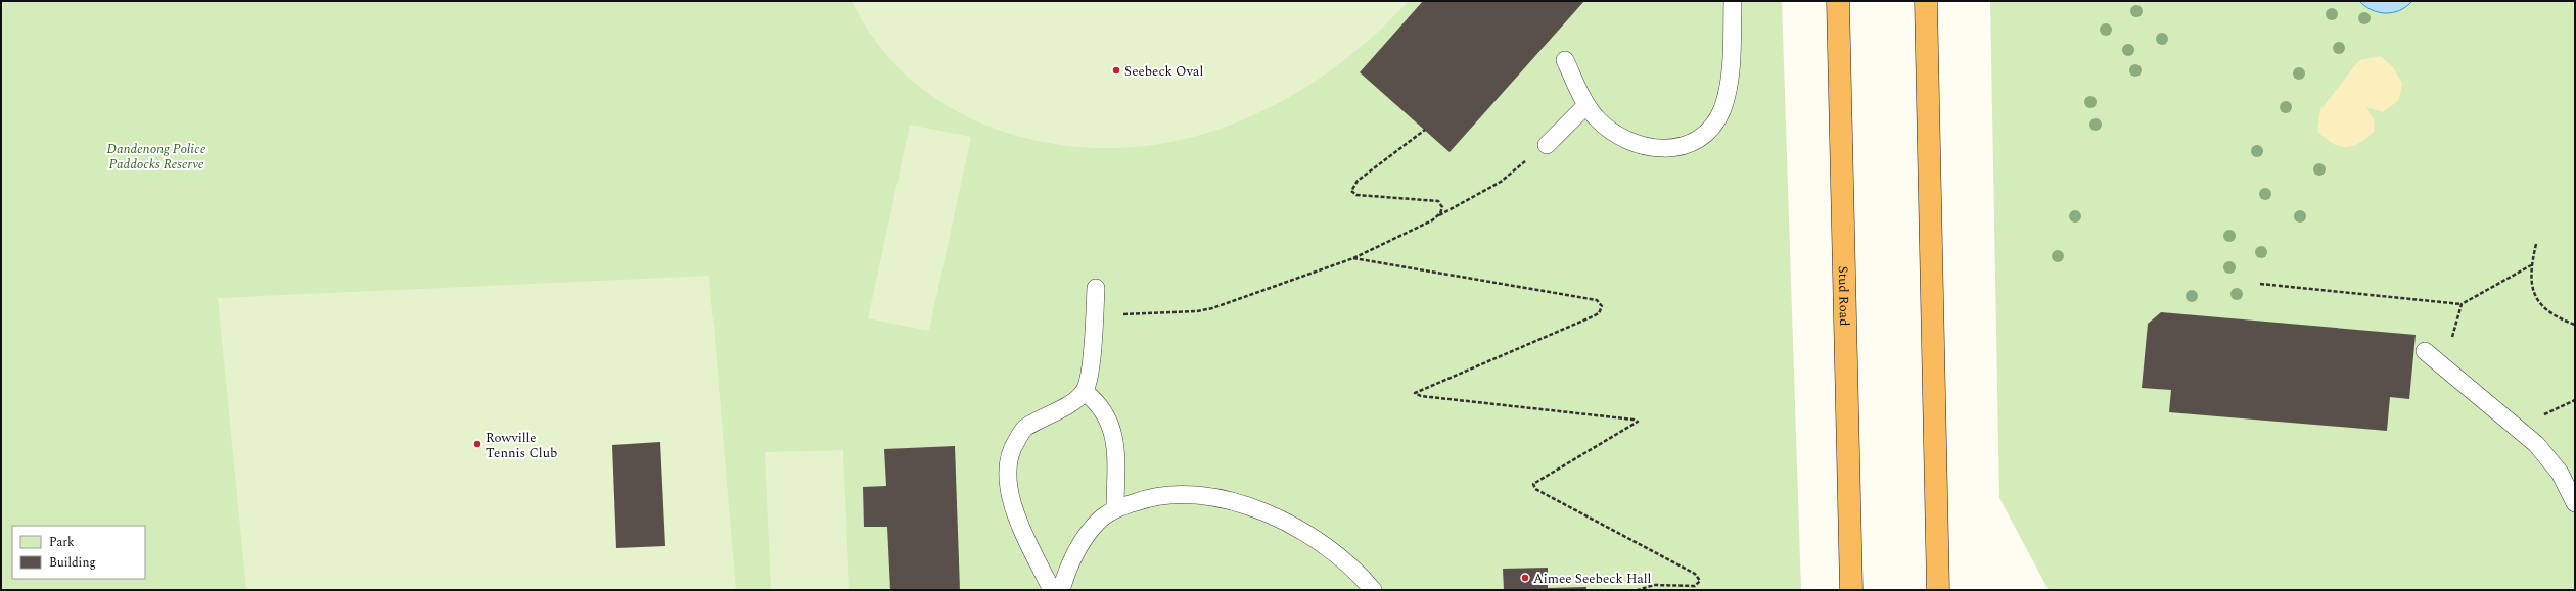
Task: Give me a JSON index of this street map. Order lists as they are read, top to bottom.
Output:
{
  "streets": {
    "highway": ["Stud Road"]
  },
  "parks": ["Dandenong Police Paddocks Reserve"],
  "places": ["Seebeck Oval", "Rowville Tennis Club", "Aimee Seebeck Hall"],
  "legend": ["Park", "Building"]
}
